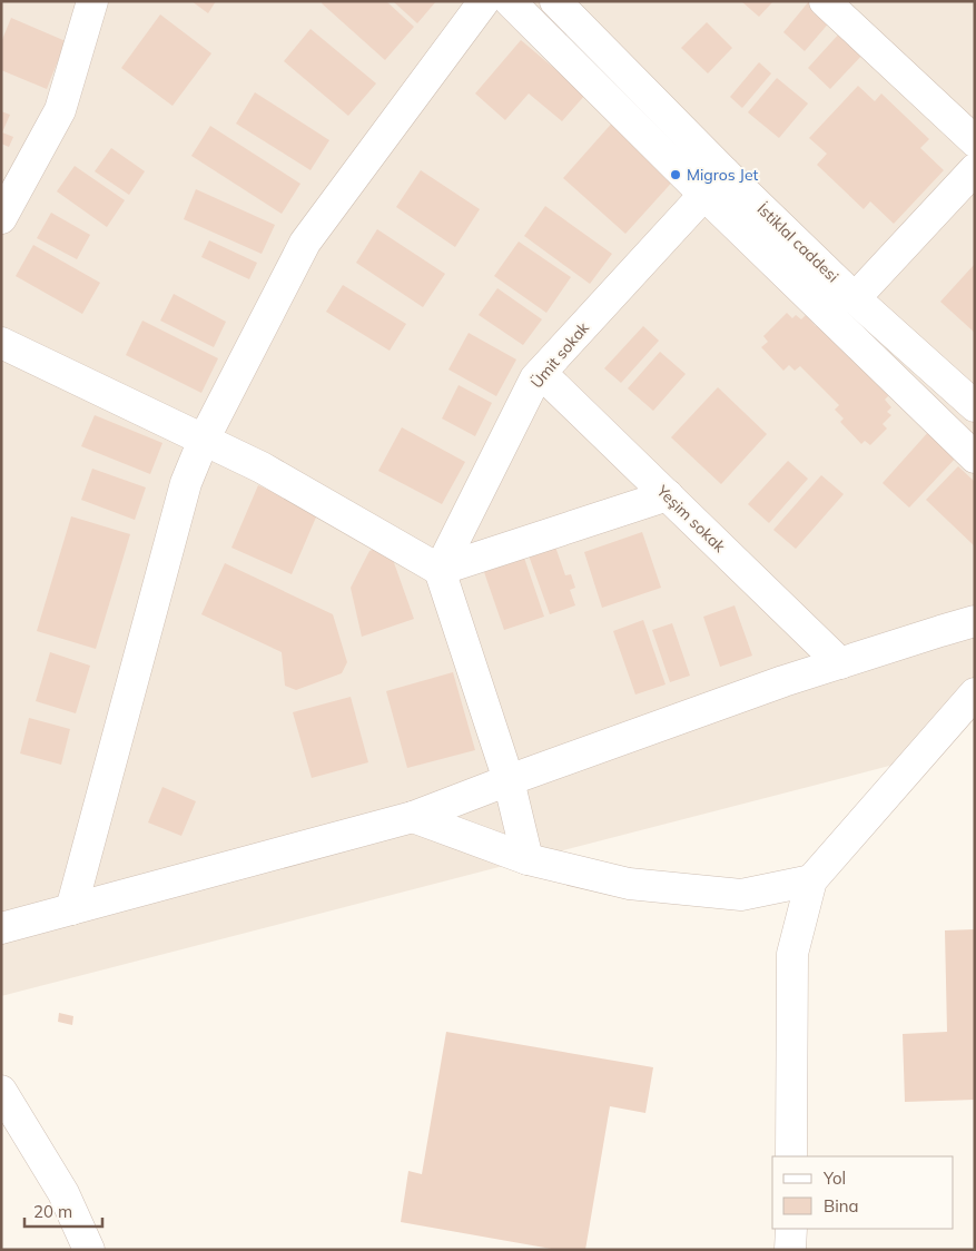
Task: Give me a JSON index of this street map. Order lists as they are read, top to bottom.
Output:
{
  "streets": {
    "street": ["İstiklal caddesi", "Ümit sokak", "Yeşim sokak"]
  },
  "crossings": [
    ["İstiklal caddesi", "Ümit sokak"],
    ["Ümit sokak", "Yeşim sokak"]
  ],
  "places": ["Migros Jet"],
  "legend": ["Yol", "Bina"],
  "scale_bar": "20 m"
}
